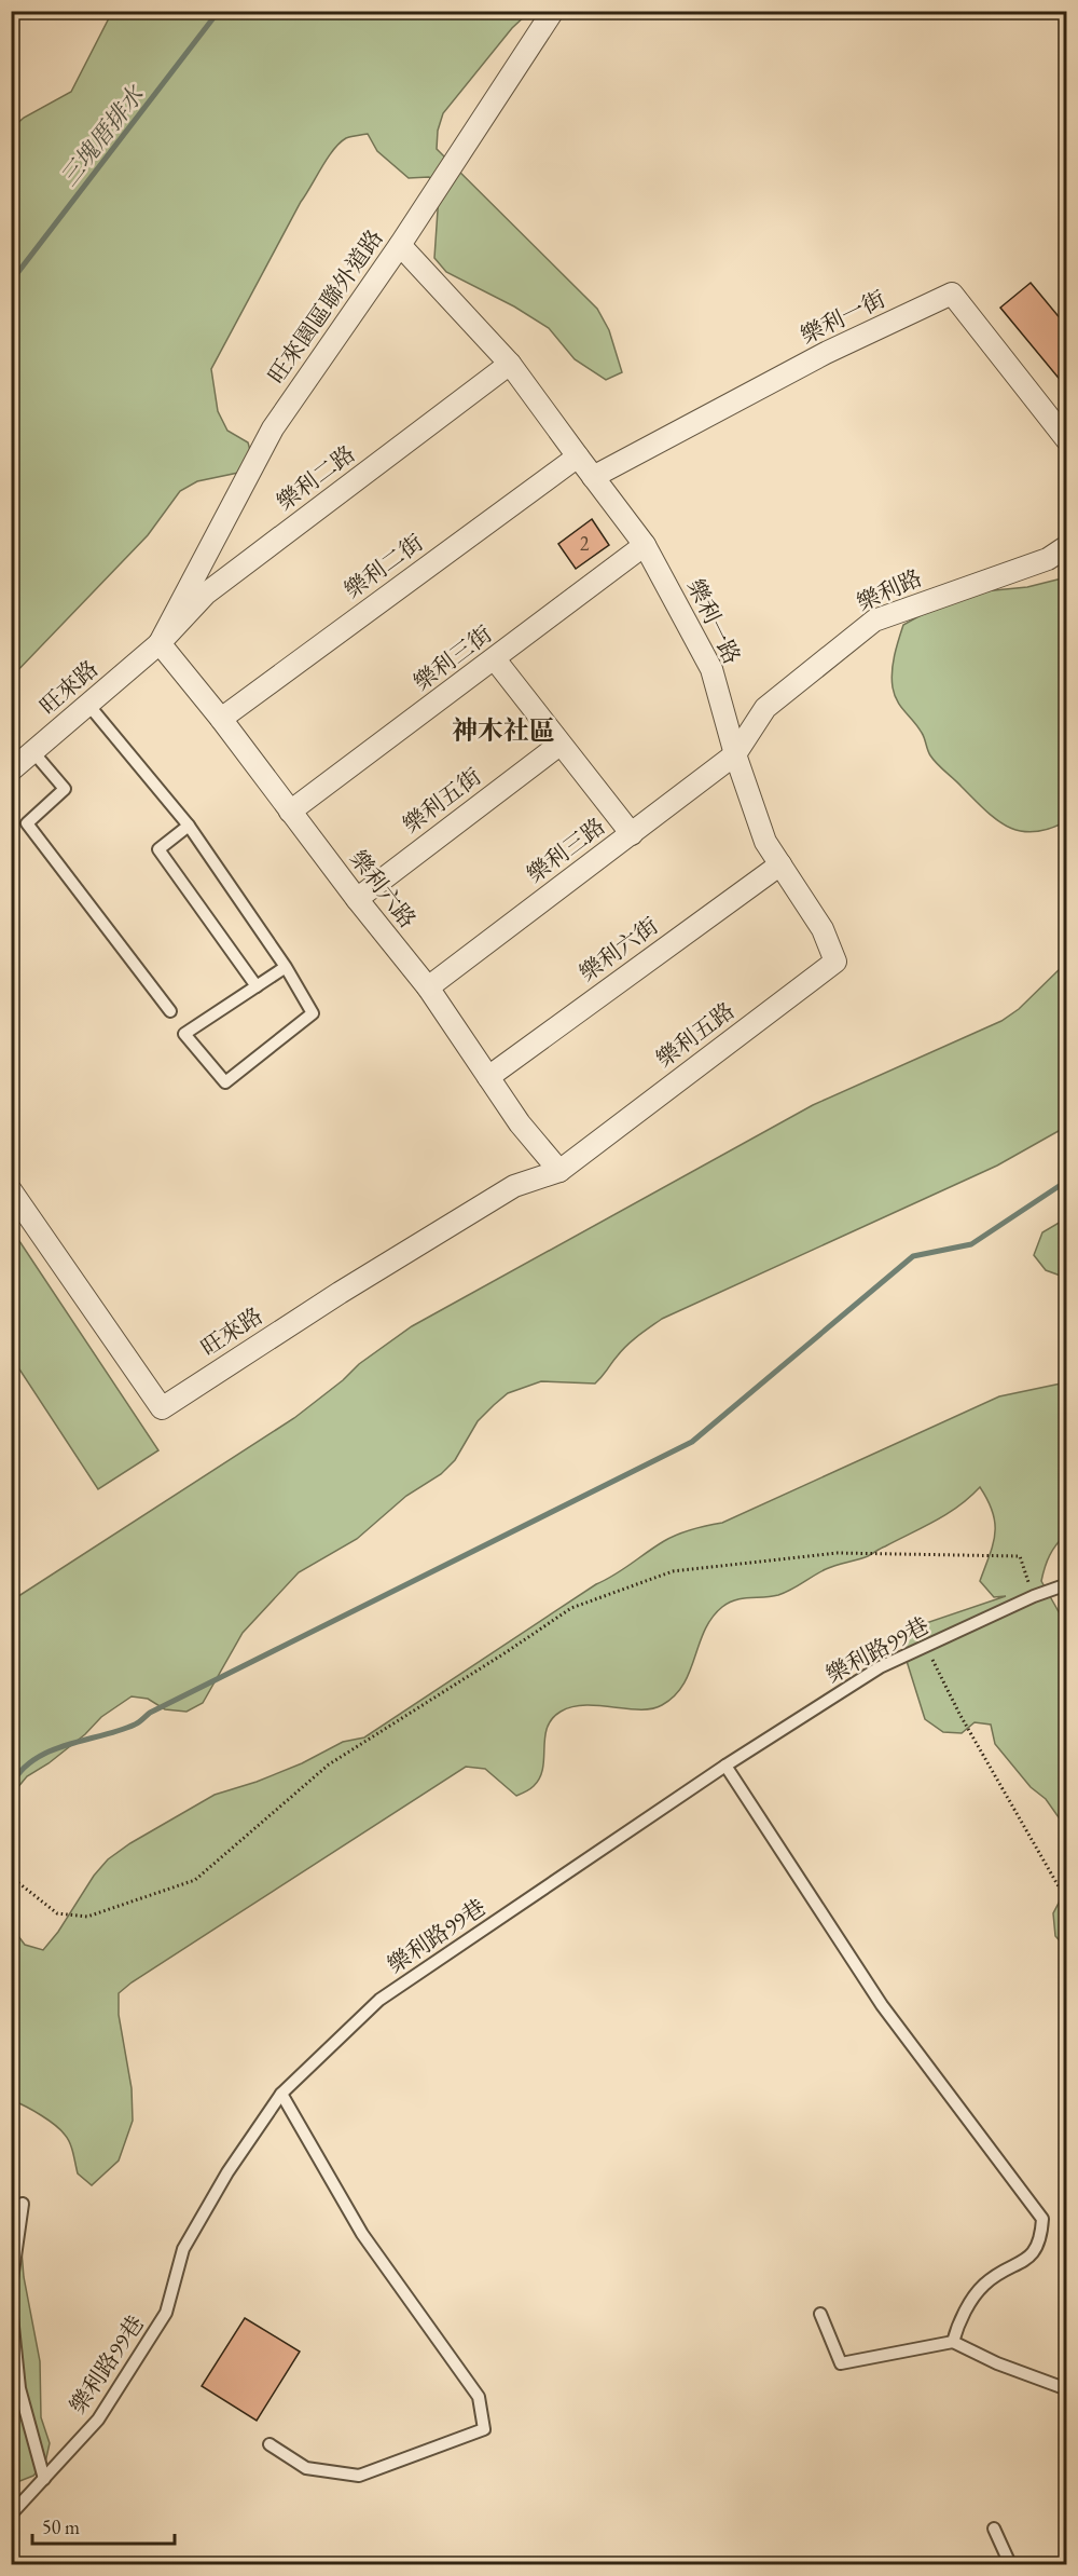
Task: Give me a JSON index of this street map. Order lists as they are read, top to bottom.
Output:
{
  "streets": {
    "street": [
      "旺來園區聯外道路",
      "樂利一街",
      "樂利二路",
      "樂利二街",
      "樂利路",
      "樂利一路",
      "樂利三街",
      "旺來路",
      "樂利五街",
      "樂利三路",
      "樂利六路",
      "樂利六街",
      "樂利五路"
    ],
    "lane": ["樂利路99巷"]
  },
  "crossings": [
    ["旺來園區聯外道路", "樂利二路"],
    ["旺來園區聯外道路", "樂利一路"],
    ["旺來園區聯外道路", "旺來路"],
    ["旺來園區聯外道路", "樂利六路"],
    ["樂利一街", "樂利一路"],
    ["樂利二路", "樂利一路"],
    ["樂利二路", "旺來路"],
    ["樂利二路", "樂利六路"],
    ["樂利二街", "樂利一路"],
    ["樂利二街", "樂利六路"],
    ["樂利路", "樂利一路"],
    ["樂利路", "樂利三路"],
    ["樂利一路", "樂利三街"],
    ["樂利一路", "樂利三路"],
    ["樂利一路", "樂利六街"],
    ["樂利一路", "樂利五路"],
    ["樂利三街", "樂利六路"],
    ["旺來路", "樂利六路"],
    ["旺來路", "樂利五路"],
    ["樂利五街", "樂利六路"],
    ["樂利三路", "樂利六路"],
    ["樂利六路", "樂利六街"],
    ["樂利六路", "樂利五路"]
  ],
  "districts": ["神木社區"],
  "water": ["三塊厝排水"],
  "house_numbers": ["2"],
  "scale_bar": "50 m"
}
